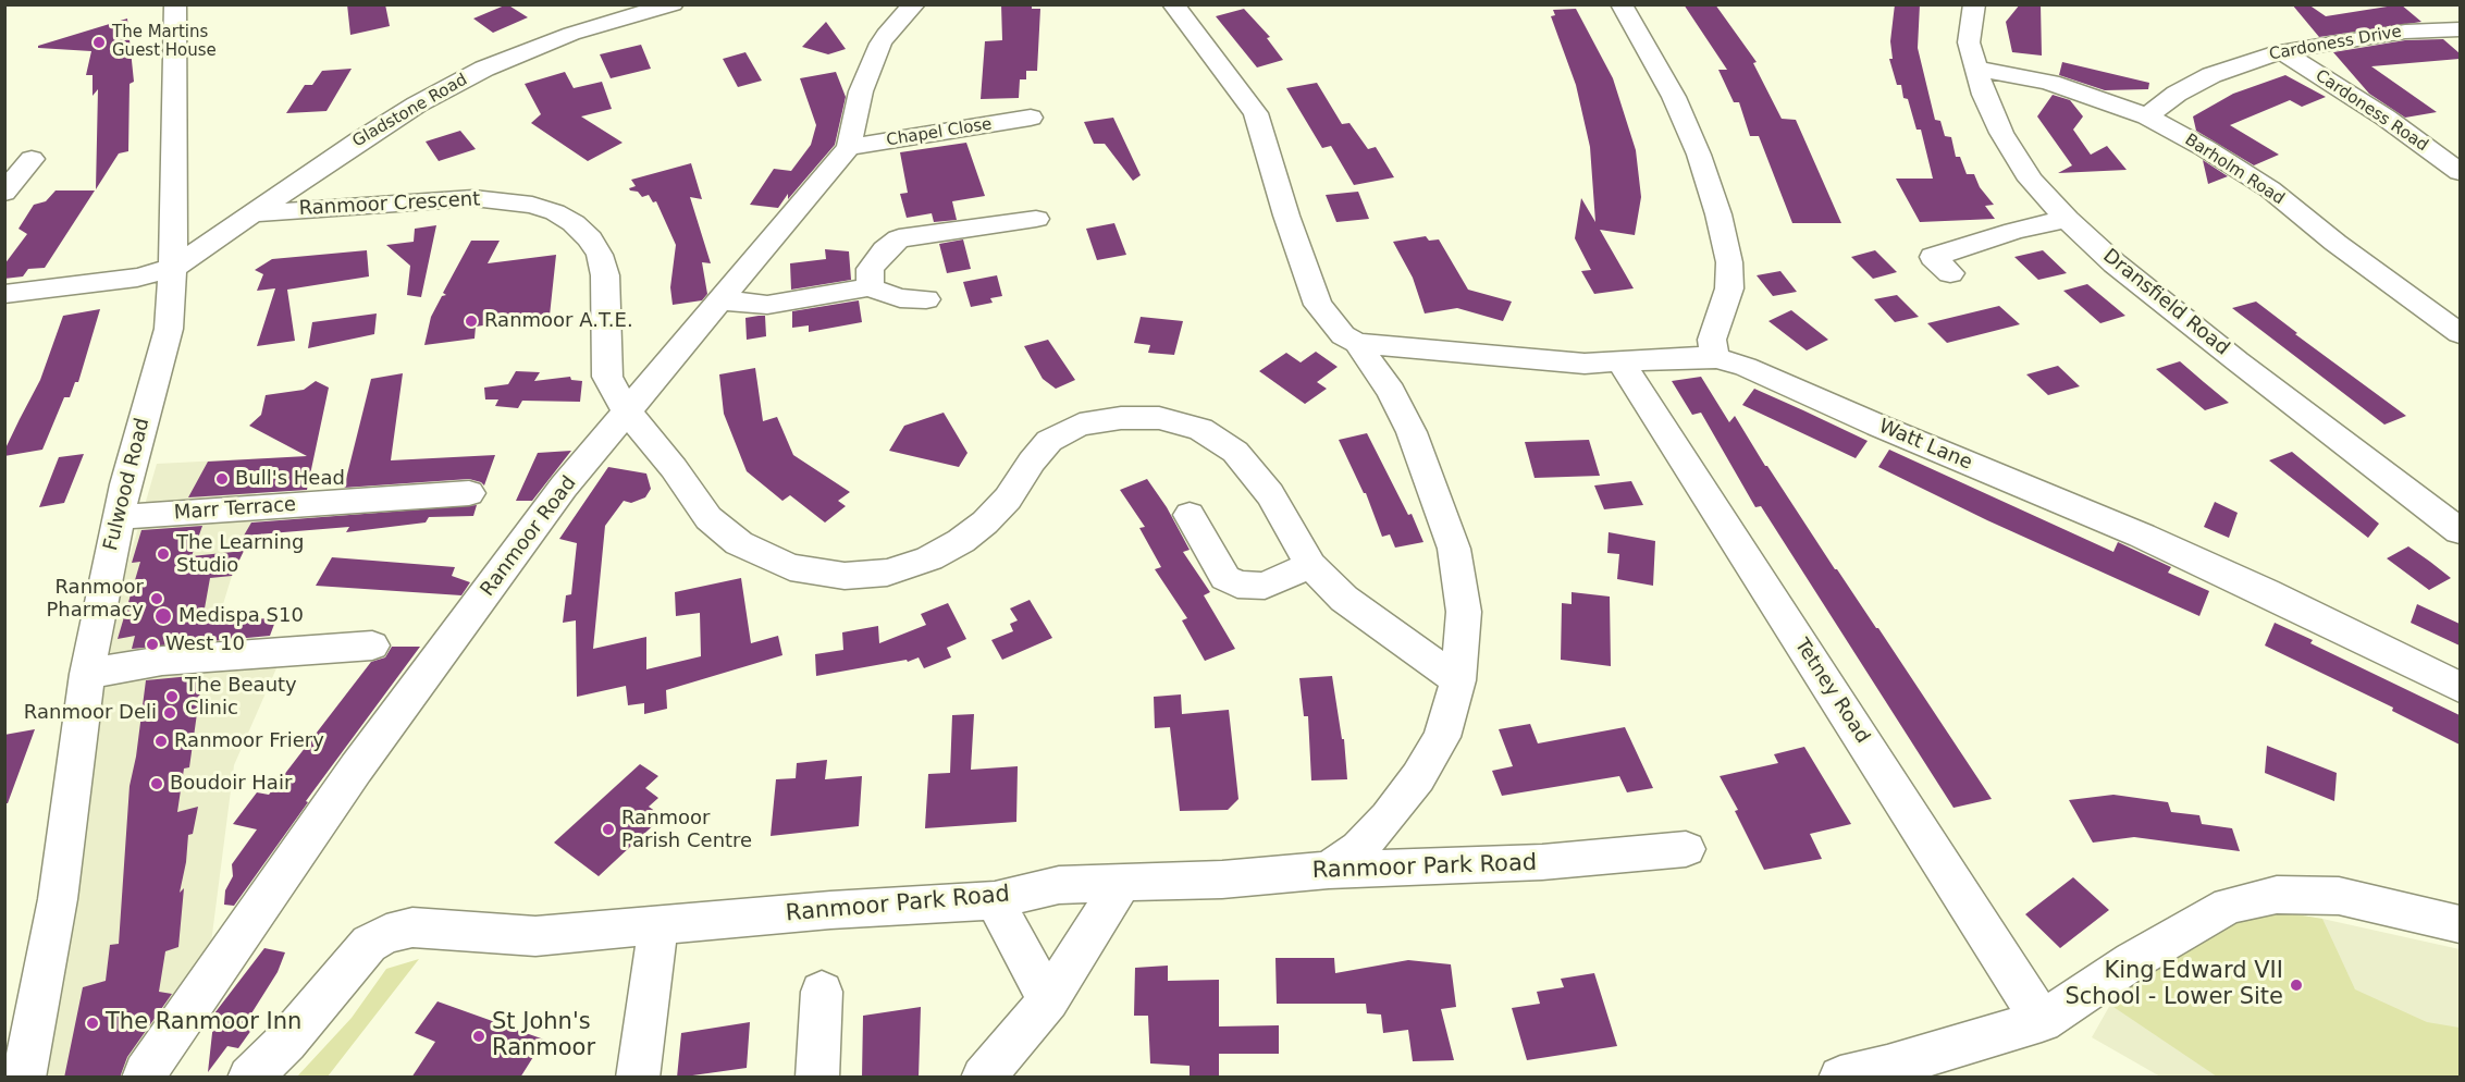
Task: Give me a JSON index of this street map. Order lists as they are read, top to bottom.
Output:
{
  "streets": {
    "street": [
      "Cardoness Drive",
      "Gladstone Road",
      "Cardoness Road",
      "Chapel Close",
      "Barholm Road",
      "Ranmoor Crescent",
      "Dransfield Road",
      "Watt Lane",
      "Fulwood Road",
      "Marr Terrace",
      "Ranmoor Road",
      "Tetney Road",
      "Ranmoor Park Road"
    ]
  },
  "crossings": [
    ["Cardoness Drive", "Cardoness Road"],
    ["Cardoness Drive", "Barholm Road"],
    ["Gladstone Road", "Ranmoor Crescent"],
    ["Gladstone Road", "Fulwood Road"],
    ["Chapel Close", "Ranmoor Road"],
    ["Barholm Road", "Dransfield Road"],
    ["Ranmoor Crescent", "Ranmoor Road"],
    ["Watt Lane", "Tetney Road"],
    ["Fulwood Road", "Marr Terrace"]
  ],
  "places": [
    "The Martins Guest House",
    "Ranmoor A.T.E.",
    "Bull's Head",
    "The Learning Studio",
    "Ranmoor Pharmacy",
    "Medispa S10",
    "West 10",
    "The Beauty Clinic",
    "Ranmoor Deli",
    "Ranmoor Friery",
    "Boudoir Hair",
    "Ranmoor Parish Centre",
    "King Edward VII School - Lower Site",
    "The Ranmoor Inn",
    "St John's Ranmoor"
  ]
}
